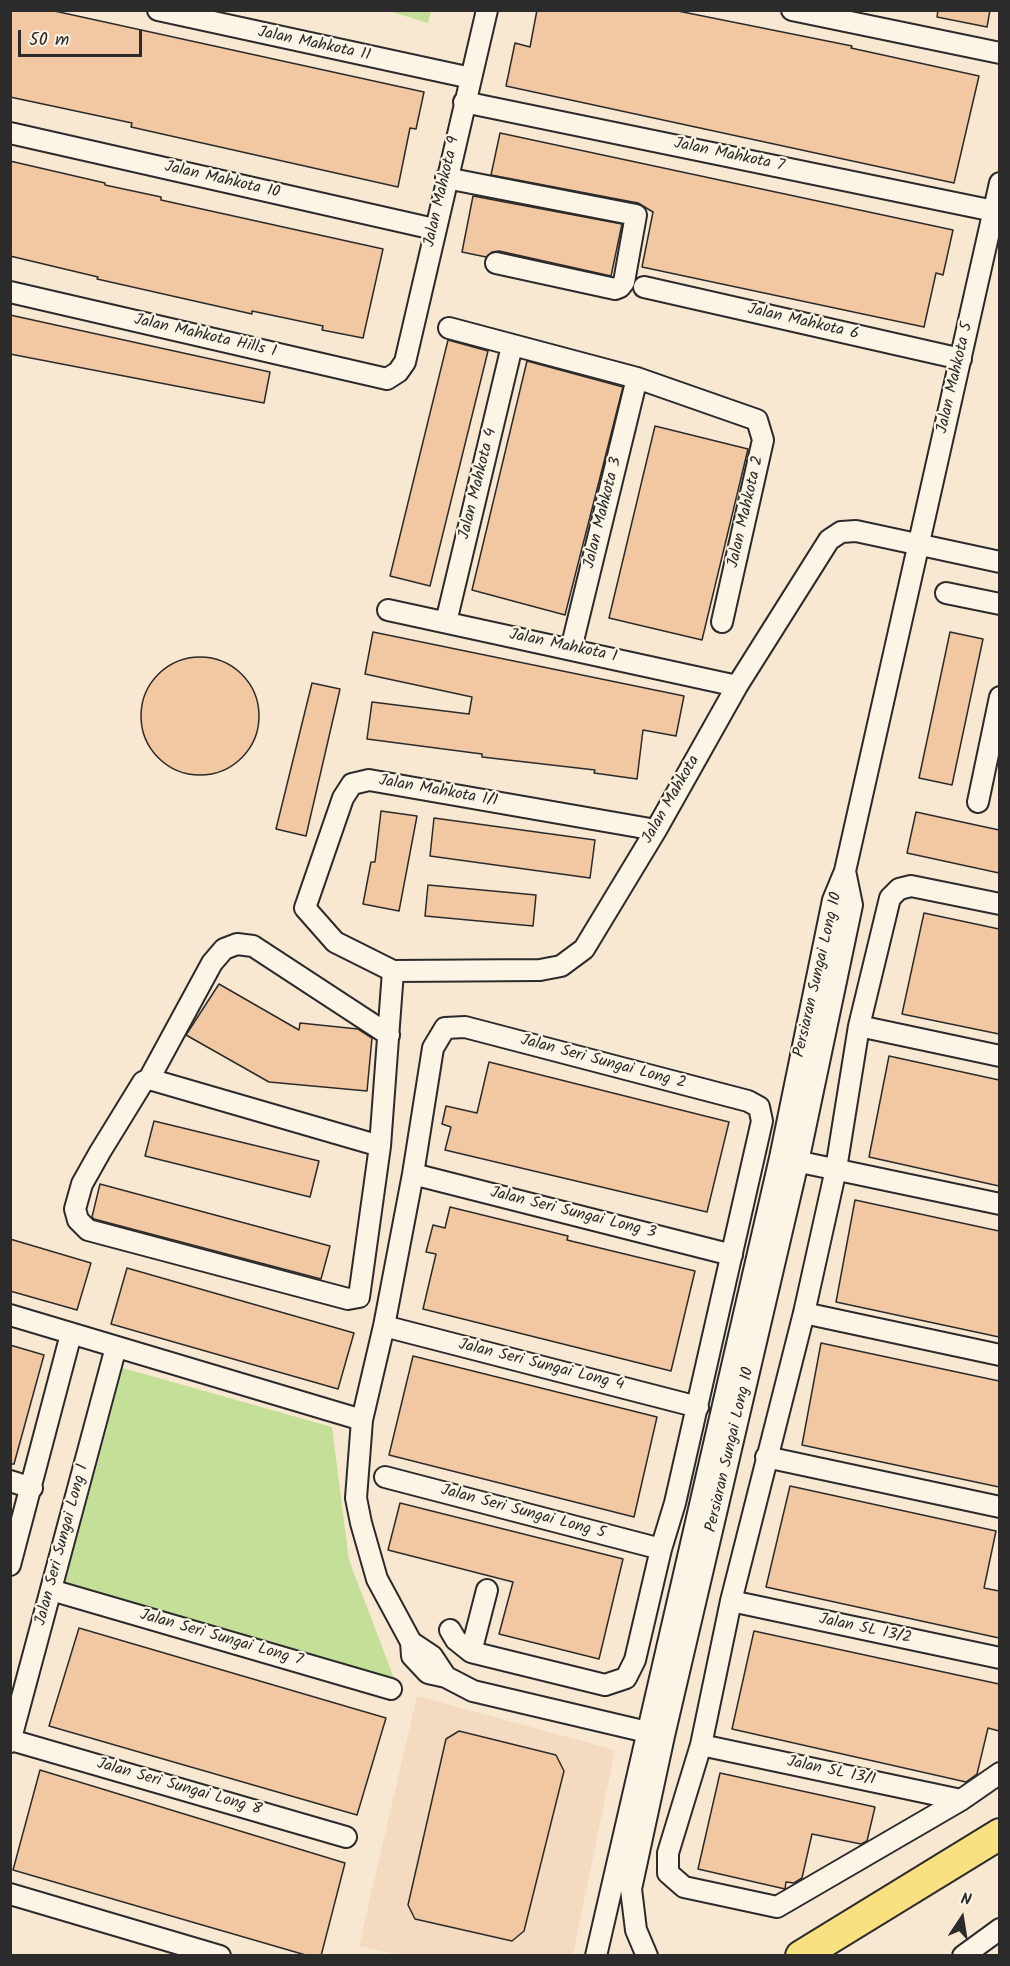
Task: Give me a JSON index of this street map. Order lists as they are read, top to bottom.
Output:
{
  "streets": {
    "street": [
      "Jalan Mahkota 11",
      "Jalan Mahkota 7",
      "Jalan Mahkota 10",
      "Jalan Mahkota 9",
      "Jalan Mahkota 6",
      "Jalan Mahkota Hills 1",
      "Jalan Mahkota 5",
      "Jalan Mahkota 4",
      "Jalan Mahkota 2",
      "Jalan Mahkota 3",
      "Jalan Mahkota 1",
      "Jalan Mahkota 1/1",
      "Jalan Mahkota",
      "Persiaran Sungai Long 10",
      "Jalan Seri Sungai Long 2",
      "Jalan Seri Sungai Long 3",
      "Jalan Seri Sungai Long 4",
      "Jalan Seri Sungai Long 5",
      "Jalan Seri Sungai Long 1",
      "Jalan SL 13/2",
      "Jalan Seri Sungai Long 7",
      "Jalan SL 13/1",
      "Jalan Seri Sungai Long 8"
    ]
  },
  "crossings": [
    ["Jalan Mahkota 11", "Jalan Mahkota 9"],
    ["Jalan Mahkota 7", "Jalan Mahkota 9"],
    ["Jalan Mahkota 7", "Jalan Mahkota 5"],
    ["Jalan Mahkota 10", "Jalan Mahkota 9"],
    ["Jalan Mahkota 9", "Jalan Mahkota Hills 1"],
    ["Jalan Mahkota 6", "Jalan Mahkota 5"],
    ["Jalan Mahkota 5", "Jalan Mahkota"],
    ["Jalan Mahkota 5", "Persiaran Sungai Long 10"],
    ["Jalan Mahkota 4", "Jalan Mahkota 1"],
    ["Jalan Mahkota 2", "Jalan Mahkota 3"],
    ["Jalan Mahkota 3", "Jalan Mahkota 1"],
    ["Jalan Mahkota 1", "Jalan Mahkota"],
    ["Jalan Mahkota 1/1", "Jalan Mahkota"],
    ["Jalan Seri Sungai Long 2", "Jalan Seri Sungai Long 3"],
    ["Jalan Seri Sungai Long 1", "Jalan Seri Sungai Long 7"],
    ["Jalan Seri Sungai Long 1", "Jalan Seri Sungai Long 8"]
  ],
  "scale_bar": "50 m",
  "north": "top"
}
